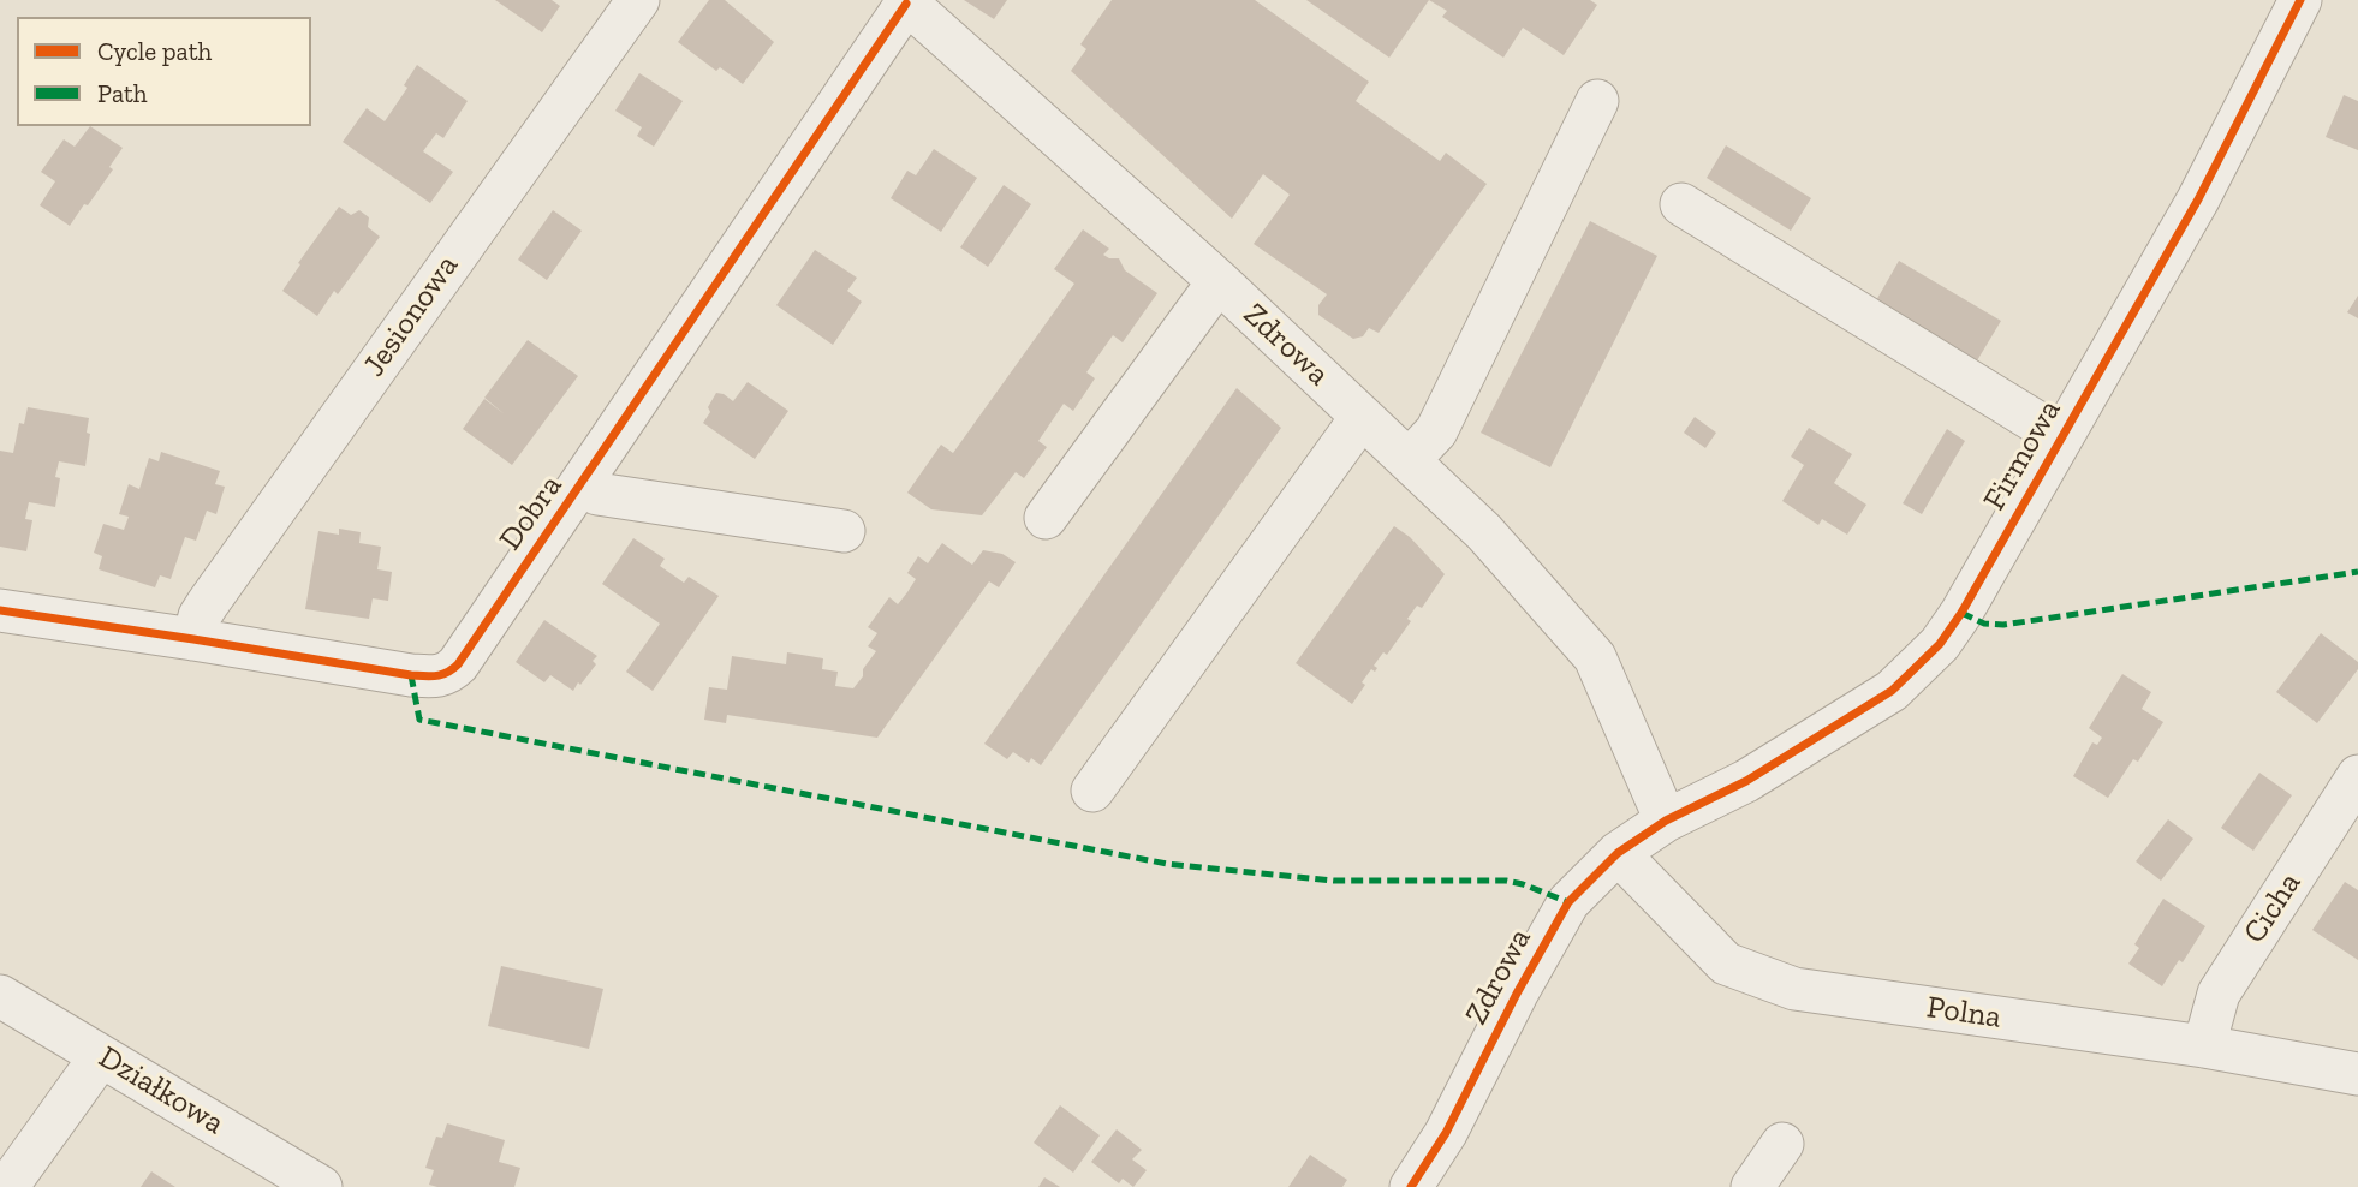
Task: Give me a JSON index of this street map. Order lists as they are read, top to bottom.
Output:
{
  "streets": {
    "street": [
      "Jesionowa",
      "Zdrowa",
      "Firmowa",
      "Dobra",
      "Cicha",
      "Polna",
      "Działkowa"
    ]
  },
  "crossings": [
    ["Jesionowa", "Dobra"],
    ["Zdrowa", "Firmowa"],
    ["Zdrowa", "Dobra"],
    ["Zdrowa", "Polna"],
    ["Cicha", "Polna"]
  ],
  "legend": ["Cycle path", "Path"]
}
